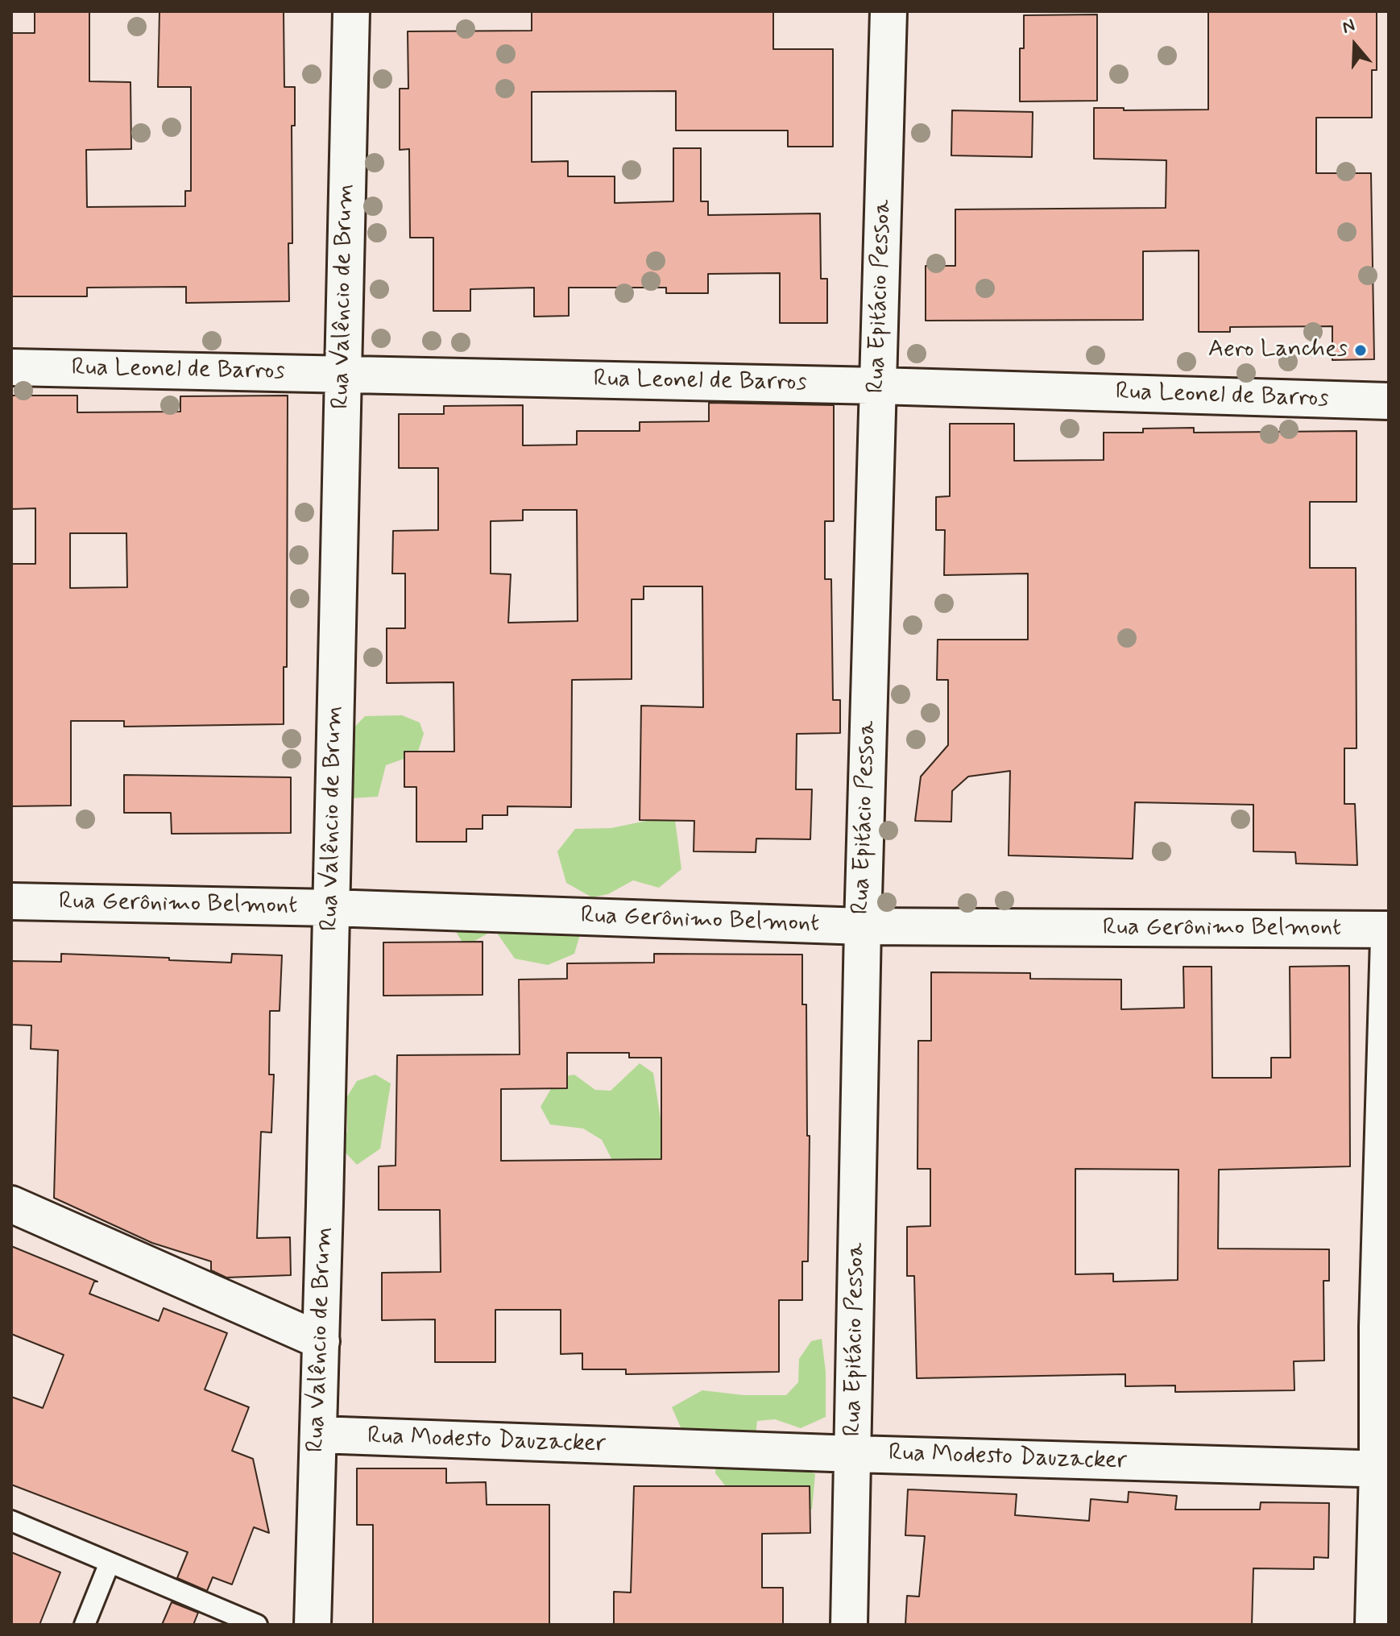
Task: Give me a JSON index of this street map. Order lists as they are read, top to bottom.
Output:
{
  "streets": {
    "street": [
      "Rua Valêncio de Brum",
      "Rua Epitácio Pessoa",
      "Rua Leonel de Barros",
      "Rua Gerônimo Belmont",
      "Rua Modesto Dauzacker"
    ]
  },
  "crossings": [
    ["Rua Valêncio de Brum", "Rua Leonel de Barros"],
    ["Rua Valêncio de Brum", "Rua Gerônimo Belmont"],
    ["Rua Valêncio de Brum", "Rua Modesto Dauzacker"],
    ["Rua Epitácio Pessoa", "Rua Leonel de Barros"],
    ["Rua Epitácio Pessoa", "Rua Gerônimo Belmont"],
    ["Rua Epitácio Pessoa", "Rua Modesto Dauzacker"]
  ],
  "places": ["Aero Lanches"],
  "north": "top"
}
